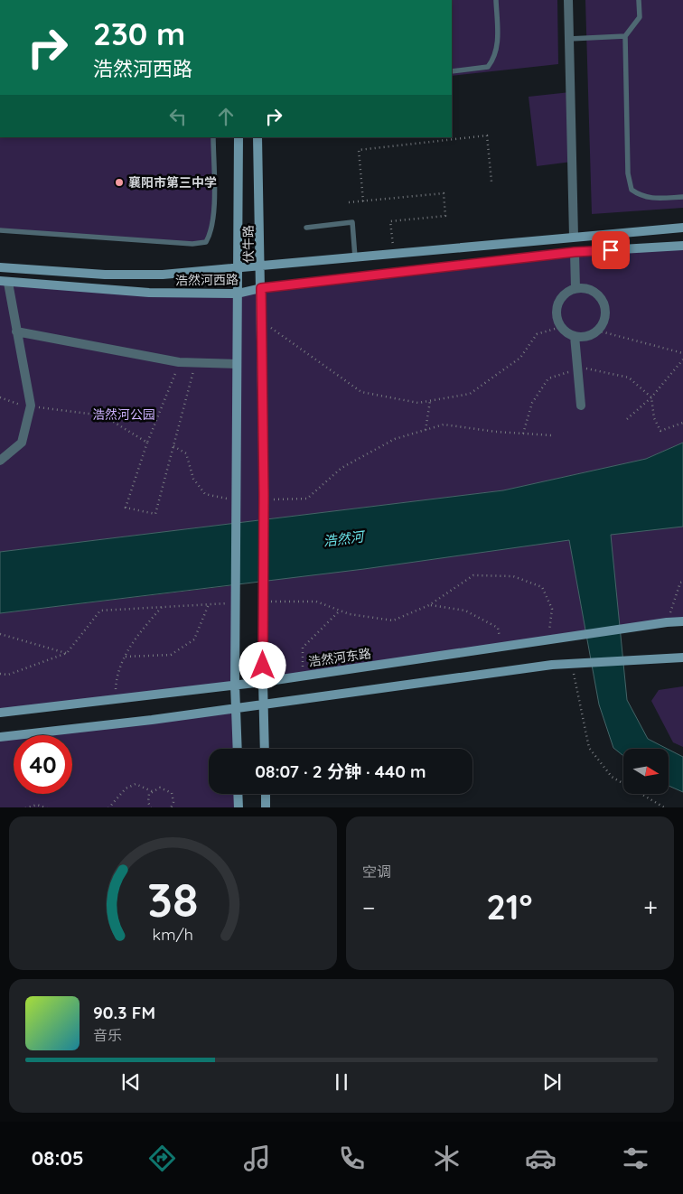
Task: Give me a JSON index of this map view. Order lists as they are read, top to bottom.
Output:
{
  "streets": {
    "street": ["伏牛路", "浩然河西路", "浩然河东路"]
  },
  "crossings": [
    ["伏牛路", "浩然河西路"],
    ["伏牛路", "浩然河东路"]
  ],
  "water": ["浩然河"],
  "parks": ["浩然河公园"],
  "places": ["襄阳市第三中学"],
  "north": "right",
  "page": {
    "turn": ["230 m", "浩然河西路"],
    "limit": "40",
    "trip": "08:07 · 2 分钟 · 440 m",
    "tile": "空调",
    "heat": ["−", "21°", "+"],
    "song": ["90.3 FM", "音乐"],
    "tabs": "08:05",
    "gauge": ["38", "km/h"]
  }
}
